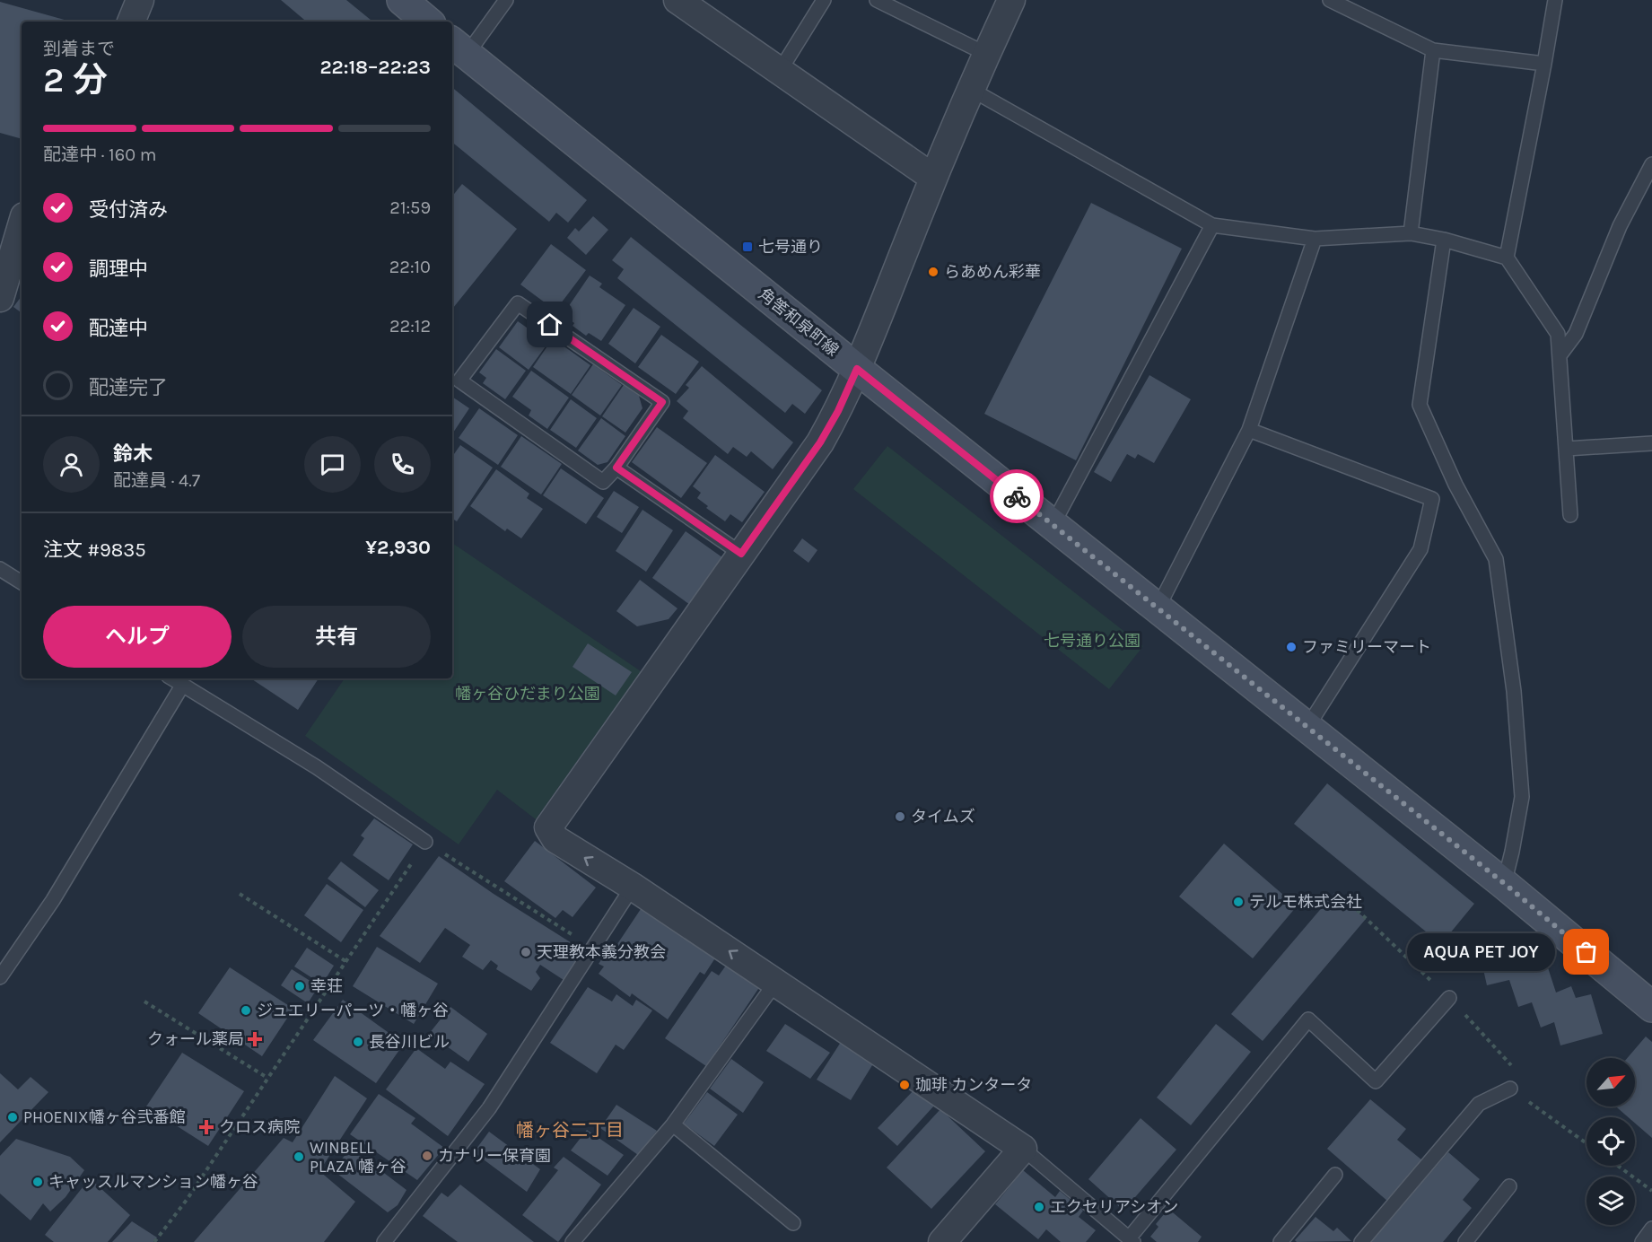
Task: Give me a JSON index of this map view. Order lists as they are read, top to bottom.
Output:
{
  "streets": {
    "main road": ["角筈和泉町線"]
  },
  "districts": ["幡ヶ谷二丁目"],
  "parks": ["七号通り公園", "幡ヶ谷ひだまり公園"],
  "places": {
    "transit": ["七号通り"],
    "other": [
      "らあめん彩華",
      "ファミリーマート",
      "タイムズ",
      "テルモ株式会社",
      "天理教本義分教会",
      "AQUA PET JOY",
      "幸荘",
      "ジュエリーパーツ・幡ヶ谷",
      "長谷川ビル",
      "珈琲 カンタータ",
      "PHOENIX幡ヶ谷弐番館",
      "カナリー保育園",
      "WINBELL PLAZA 幡ヶ谷",
      "キャッスルマンション幡ヶ谷",
      "エクセリアシオン"
    ],
    "health": ["クォール薬局", "クロス病院"]
  },
  "north": "top right",
  "page": {
    "heading": ["2 分", "到着まで", "22:18–22:23"],
    "panel": [
      "鈴木",
      "配達員 · 4.7",
      "注文 #9835",
      "¥2,930"
    ],
    "bar": "配達中 · 160 m",
    "list": [
      ["受付済み", "21:59"],
      ["調理中", "22:10"],
      ["配達中", "22:12"],
      "配達完了"
    ],
    "buttons": ["ヘルプ", "共有"],
    "bubble": "AQUA PET JOY"
  }
}
